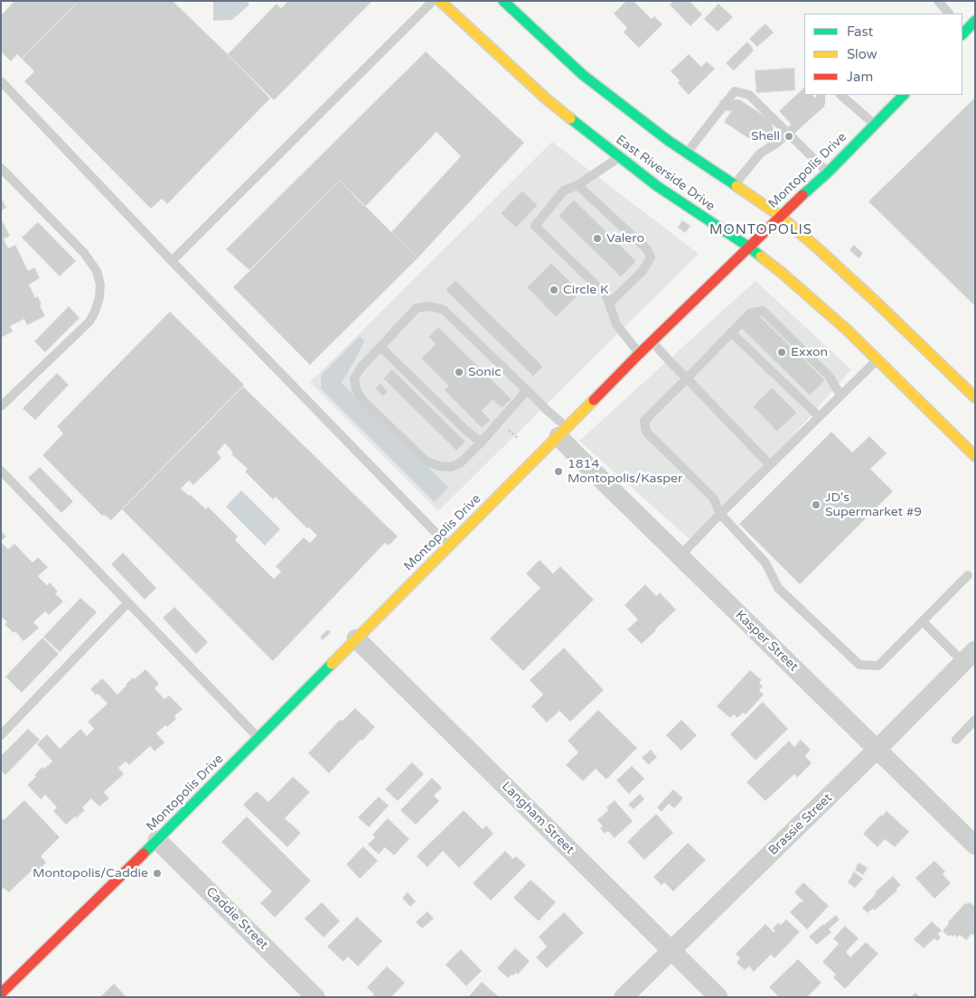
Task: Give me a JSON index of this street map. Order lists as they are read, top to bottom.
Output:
{
  "streets": {
    "main road": ["Montopolis Drive", "East Riverside Drive"],
    "street": [
      "Kasper Street",
      "Langham Street",
      "Brassie Street",
      "Caddie Street"
    ]
  },
  "crossings": [
    ["Montopolis Drive", "East Riverside Drive"],
    ["Montopolis Drive", "Kasper Street"],
    ["Montopolis Drive", "Langham Street"],
    ["Montopolis Drive", "Caddie Street"],
    ["Kasper Street", "Brassie Street"],
    ["Langham Street", "Brassie Street"]
  ],
  "districts": ["MONTOPOLIS"],
  "places": [
    "Shell",
    "Valero",
    "Circle K",
    "Exxon",
    "Sonic",
    "1814 Montopolis/Kasper",
    "JD's Supermarket #9",
    "Montopolis/Caddie"
  ],
  "legend": ["Fast", "Slow", "Jam"]
}
